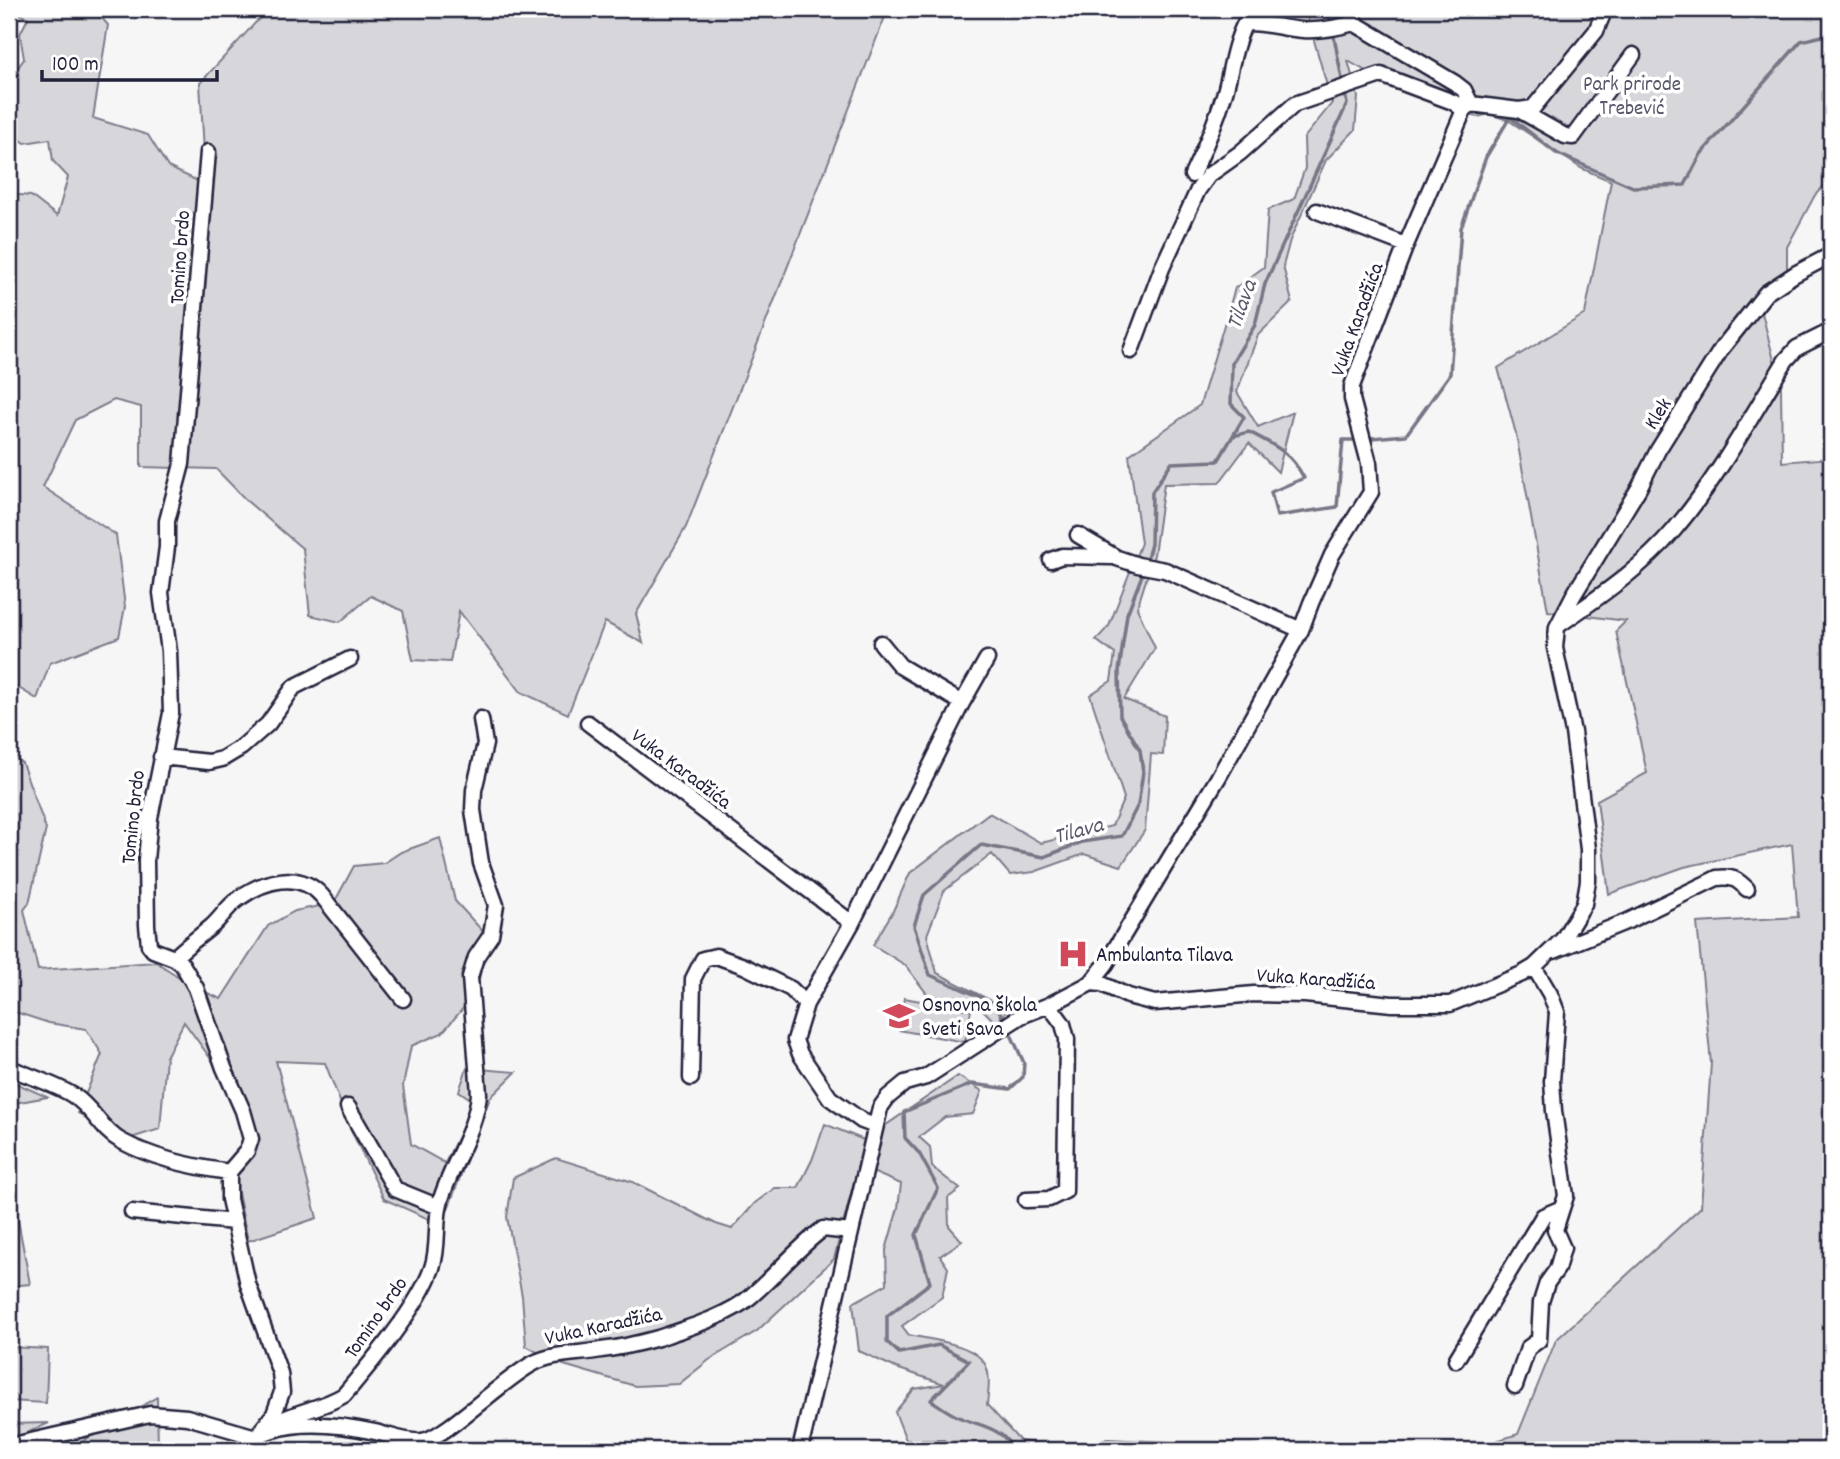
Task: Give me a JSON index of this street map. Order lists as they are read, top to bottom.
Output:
{
  "streets": {
    "street": ["Tomino brdo", "Vuka Karadžića", "Klek"]
  },
  "crossings": [
    ["Tomino brdo", "Vuka Karadžića"],
    ["Vuka Karadžića", "Klek"]
  ],
  "water": ["Tilava"],
  "parks": ["Park prirode Trebević"],
  "places": {
    "hospital": ["Ambulanta Tilava"],
    "school or university": ["Osnovna škola Sveti Sava"]
  },
  "scale_bar": "100 m"
}
